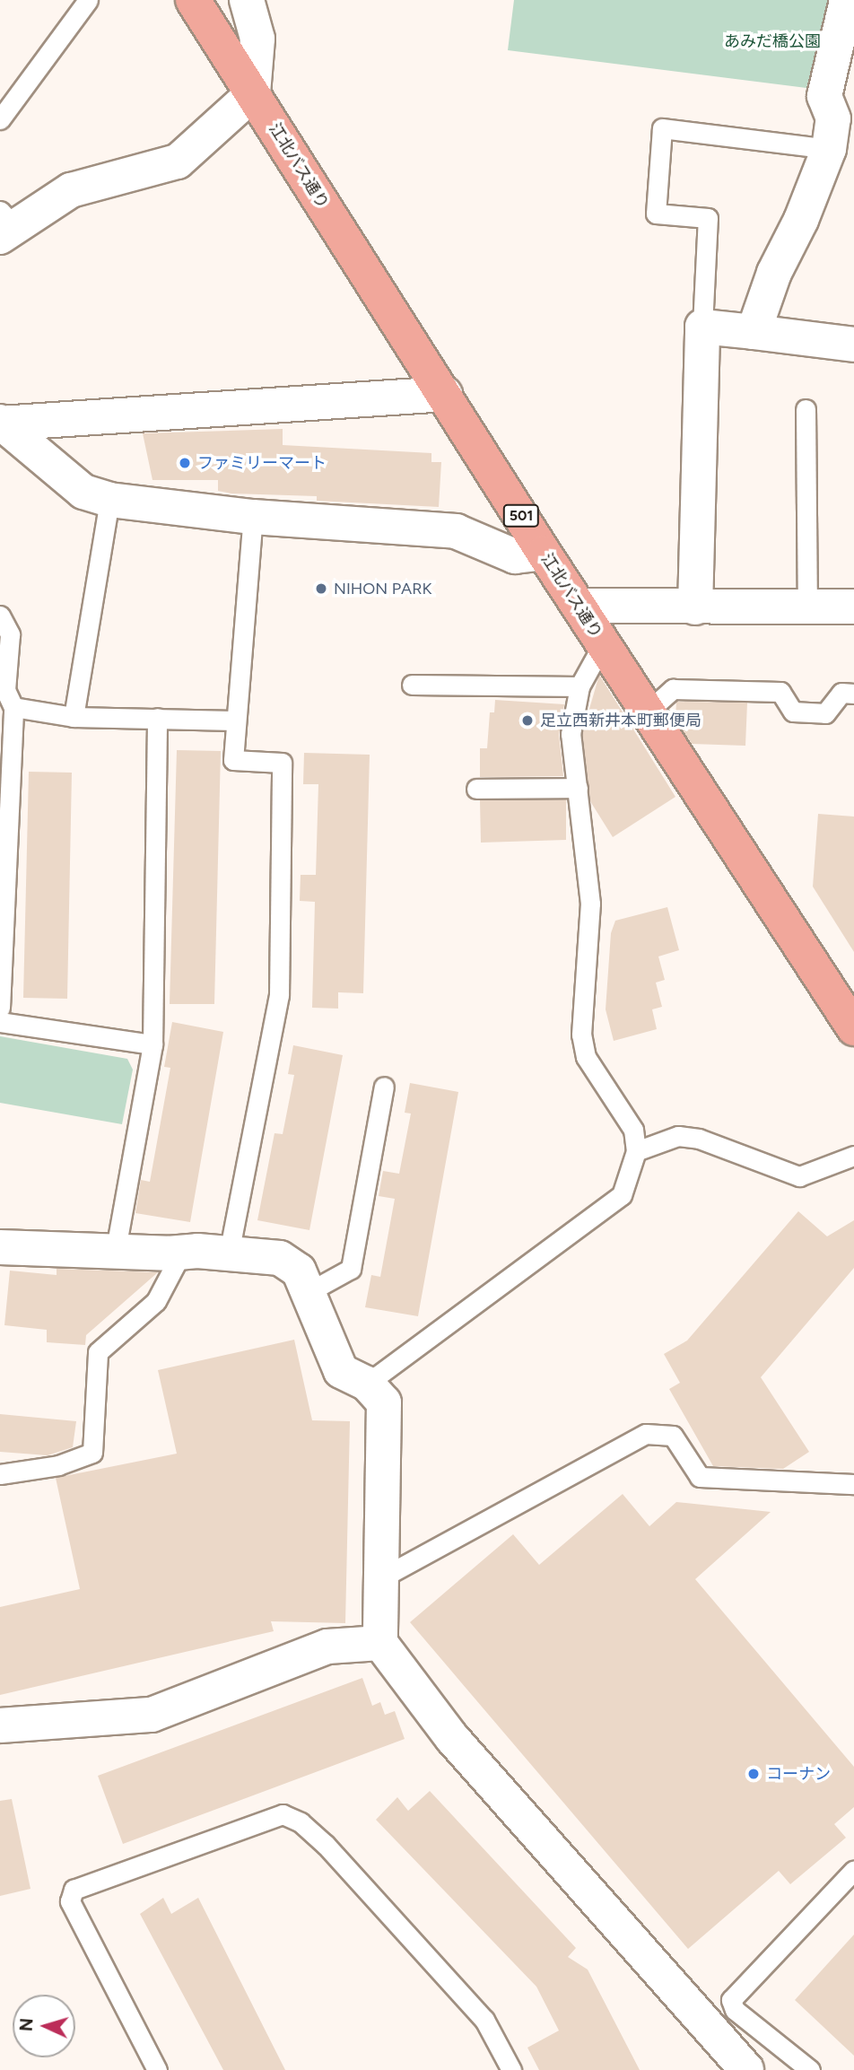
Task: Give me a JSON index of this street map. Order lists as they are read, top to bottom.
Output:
{
  "streets": {
    "main road": ["江北バス通り", "501"]
  },
  "parks": ["あみだ橋公園"],
  "places": [
    "ファミリーマート",
    "NIHON PARK",
    "足立西新井本町郵便局",
    "コーナン"
  ],
  "north": "left"
}
